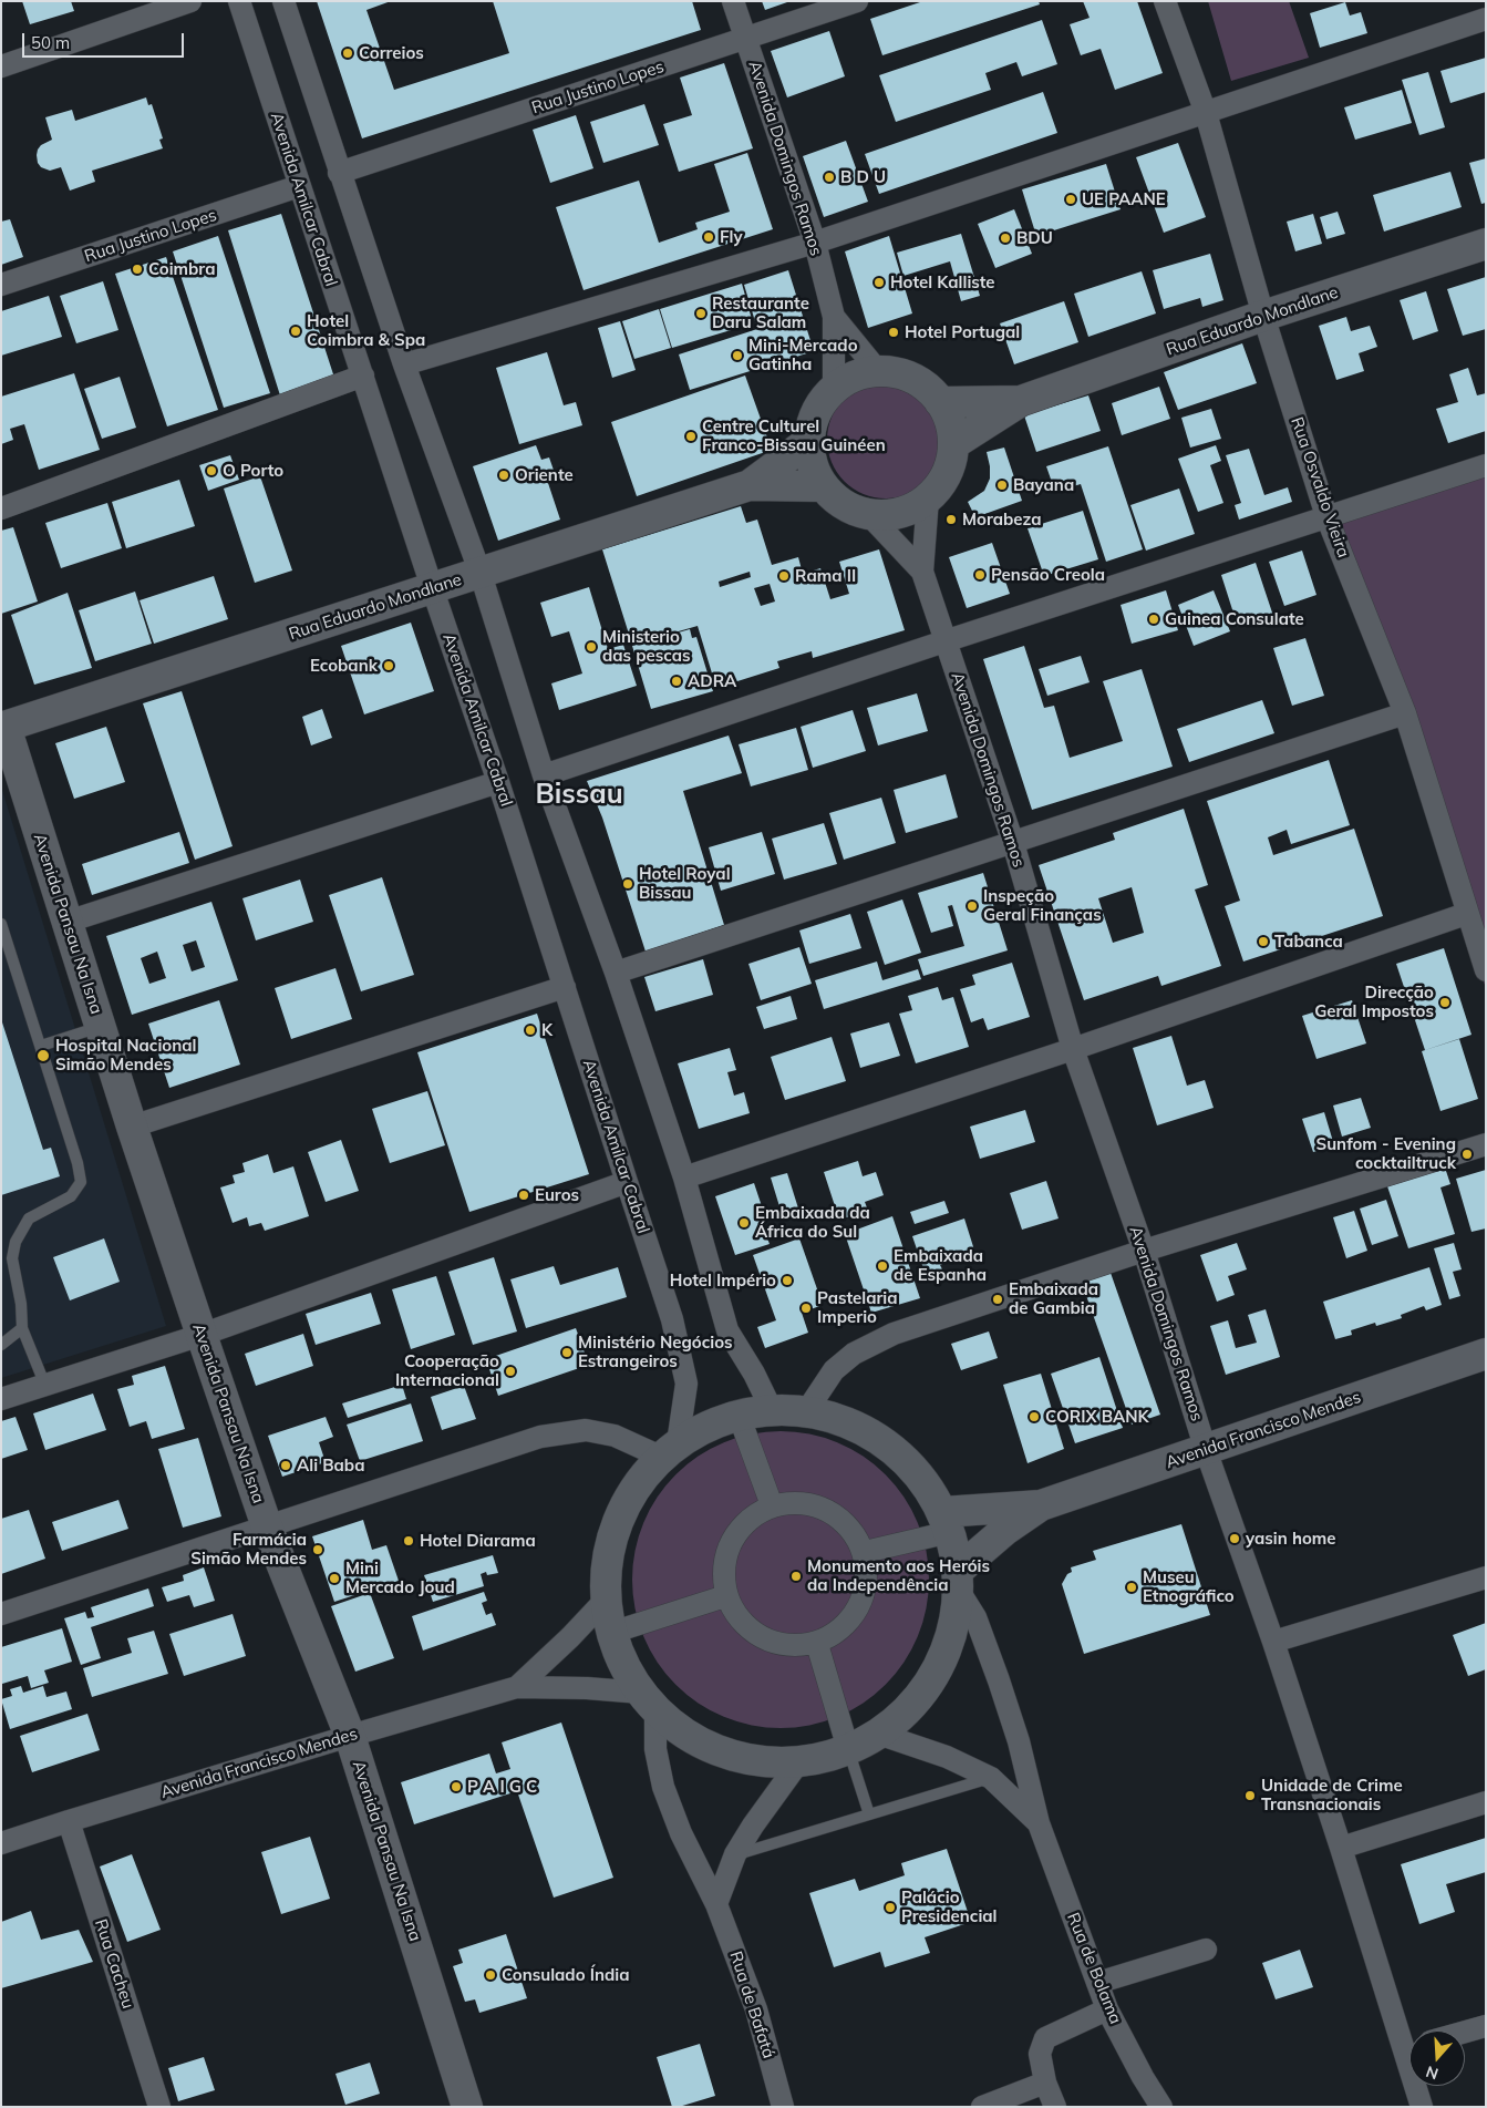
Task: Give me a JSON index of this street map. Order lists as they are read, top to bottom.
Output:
{
  "streets": {
    "street": [
      "Rua Justino Lopes",
      "Avenida Domingos Ramos",
      "Avenida Amilcar Cabral",
      "Rua Eduardo Mondlane",
      "Rua Osvaldo Vieira",
      "Avenida Pansau Na Isna",
      "Avenida Francisco Mendes",
      "Rua Cacheu",
      "Rua de Bolama",
      "Rua de Bafatá"
    ]
  },
  "crossings": [
    ["Rua Justino Lopes", "Avenida Domingos Ramos"],
    ["Rua Justino Lopes", "Avenida Amilcar Cabral"],
    ["Avenida Domingos Ramos", "Rua Eduardo Mondlane"],
    ["Avenida Domingos Ramos", "Avenida Francisco Mendes"],
    ["Avenida Amilcar Cabral", "Rua Eduardo Mondlane"],
    ["Rua Eduardo Mondlane", "Rua Osvaldo Vieira"],
    ["Rua Eduardo Mondlane", "Avenida Pansau Na Isna"],
    ["Avenida Pansau Na Isna", "Avenida Francisco Mendes"],
    ["Avenida Francisco Mendes", "Rua Cacheu"]
  ],
  "districts": ["Bissau"],
  "places": [
    "Correios",
    "B D U",
    "UE PAANE",
    "Fly",
    "BDU",
    "Coimbra",
    "Hotel Kalliste",
    "Restaurante Daru Salam",
    "Hotel Coimbra & Spa",
    "Hotel Portugal",
    "Mini-Mercado Gatinha",
    "Centre Culturel Franco-Bissau Guinéen",
    "O Porto",
    "Oriente",
    "Bayana",
    "Morabeza",
    "Pensão Creola",
    "Rama II",
    "Guinea Consulate",
    "Ministerio das pescas",
    "Ecobank",
    "ADRA",
    "Hotel Royal Bissau",
    "Inspeção Geral Finanças",
    "Tabanca",
    "Direcção Geral Impostos",
    "K",
    "Hospital Nacional Simão Mendes",
    "Sunfom - Evening cocktailtruck",
    "Euros",
    "Embaixada da África do Sul",
    "Embaixada de Espanha",
    "Hotel Império",
    "Embaixada de Gambia",
    "Pastelaria Imperio",
    "Ministério Negócios Estrangeiros",
    "Cooperação Internacional",
    "CORIX BANK",
    "Ali Baba",
    "yasin home",
    "Hotel Diarama",
    "Farmácia Simão Mendes",
    "Monumento aos Heróis da Independência",
    "Mini Mercado Joud",
    "Museu Etnográfico",
    "P A I G C",
    "Unidade de Crime Transnacionais",
    "Palácio Presidencial",
    "Consulado Índia"
  ],
  "scale_bar": "50 m",
  "north": "bottom"
}
